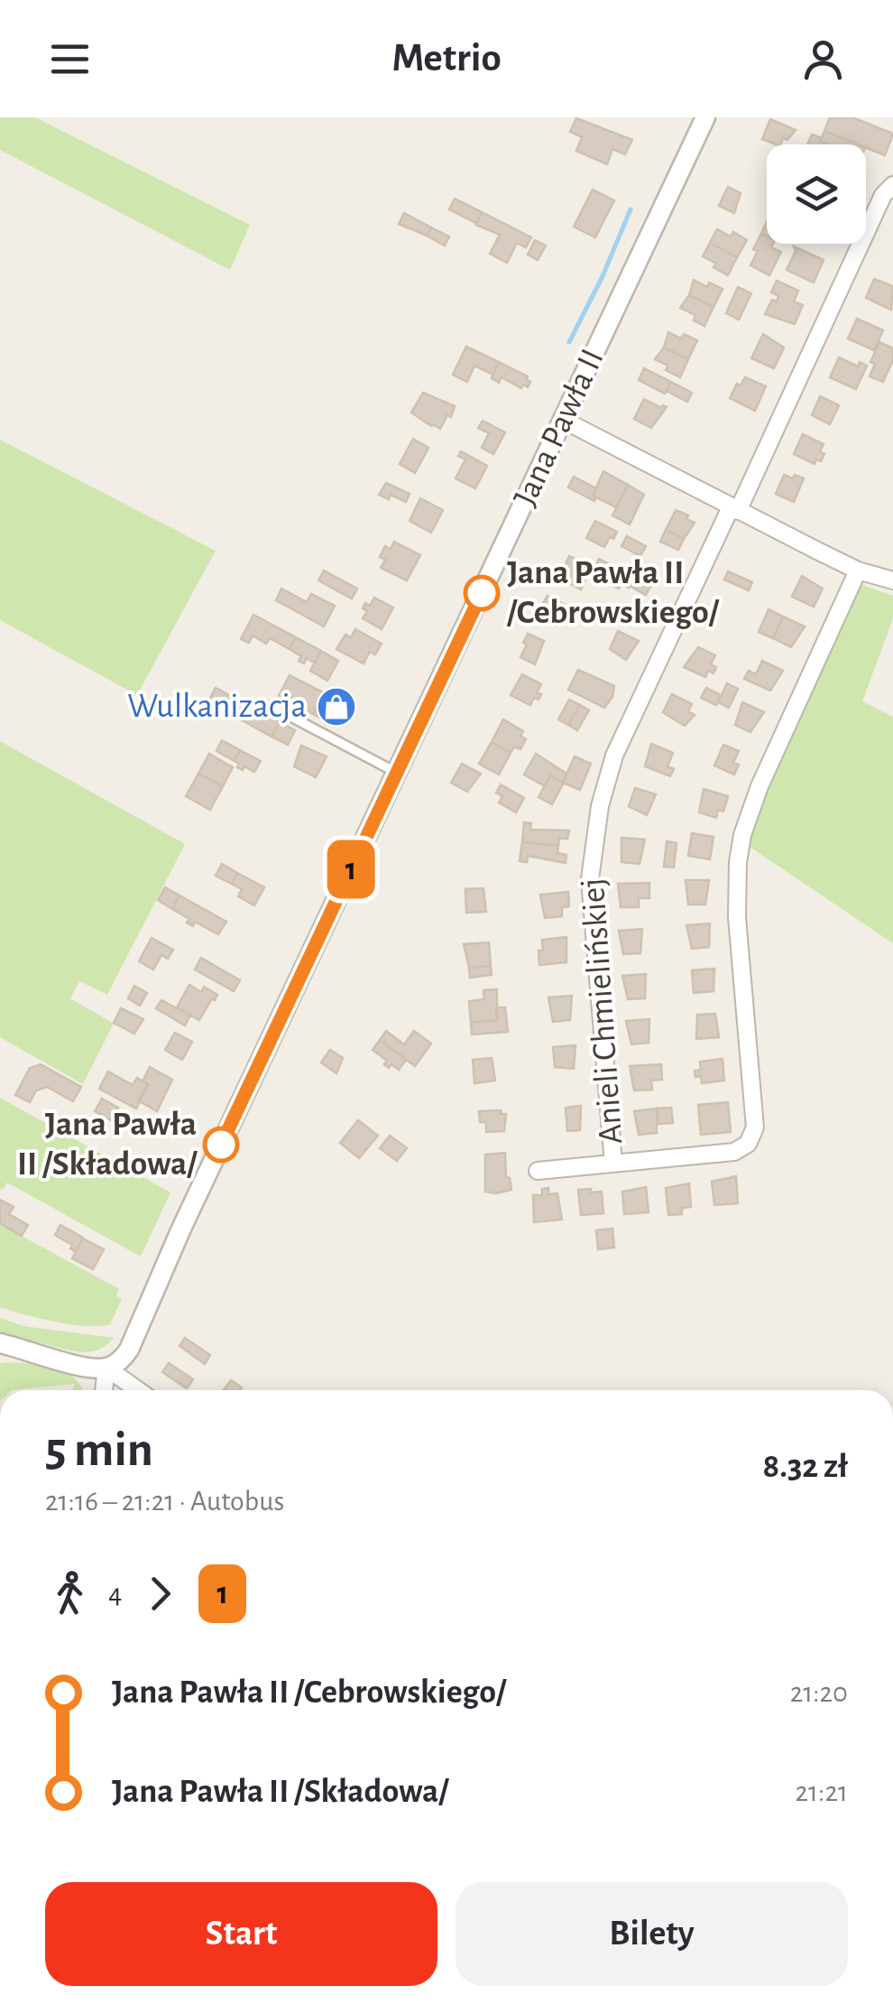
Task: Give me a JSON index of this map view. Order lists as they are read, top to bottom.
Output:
{
  "streets": {
    "street": ["Jana Pawła II", "Anieli Chmielińskiej"]
  },
  "places": {
    "other": ["Jana Pawła II /Cebrowskiego/", "Jana Pawła II /Składowa/"],
    "shop": ["Wulkanizacja"]
  },
  "lines": ["bus line 1"],
  "page": {
    "header": "Metrio",
    "on_map": "1",
    "heading": ["5 min", "21:16 – 21:21 · Autobus", "8.32 zł"],
    "legs": ["4", "1"],
    "list": [
      {
        "name": "Jana Pawła II /Cebrowskiego/",
        "value": "21:20"
      },
      {
        "name": "Jana Pawła II /Składowa/",
        "value": "21:21"
      }
    ],
    "buttons": ["Start", "Bilety"]
  }
}
